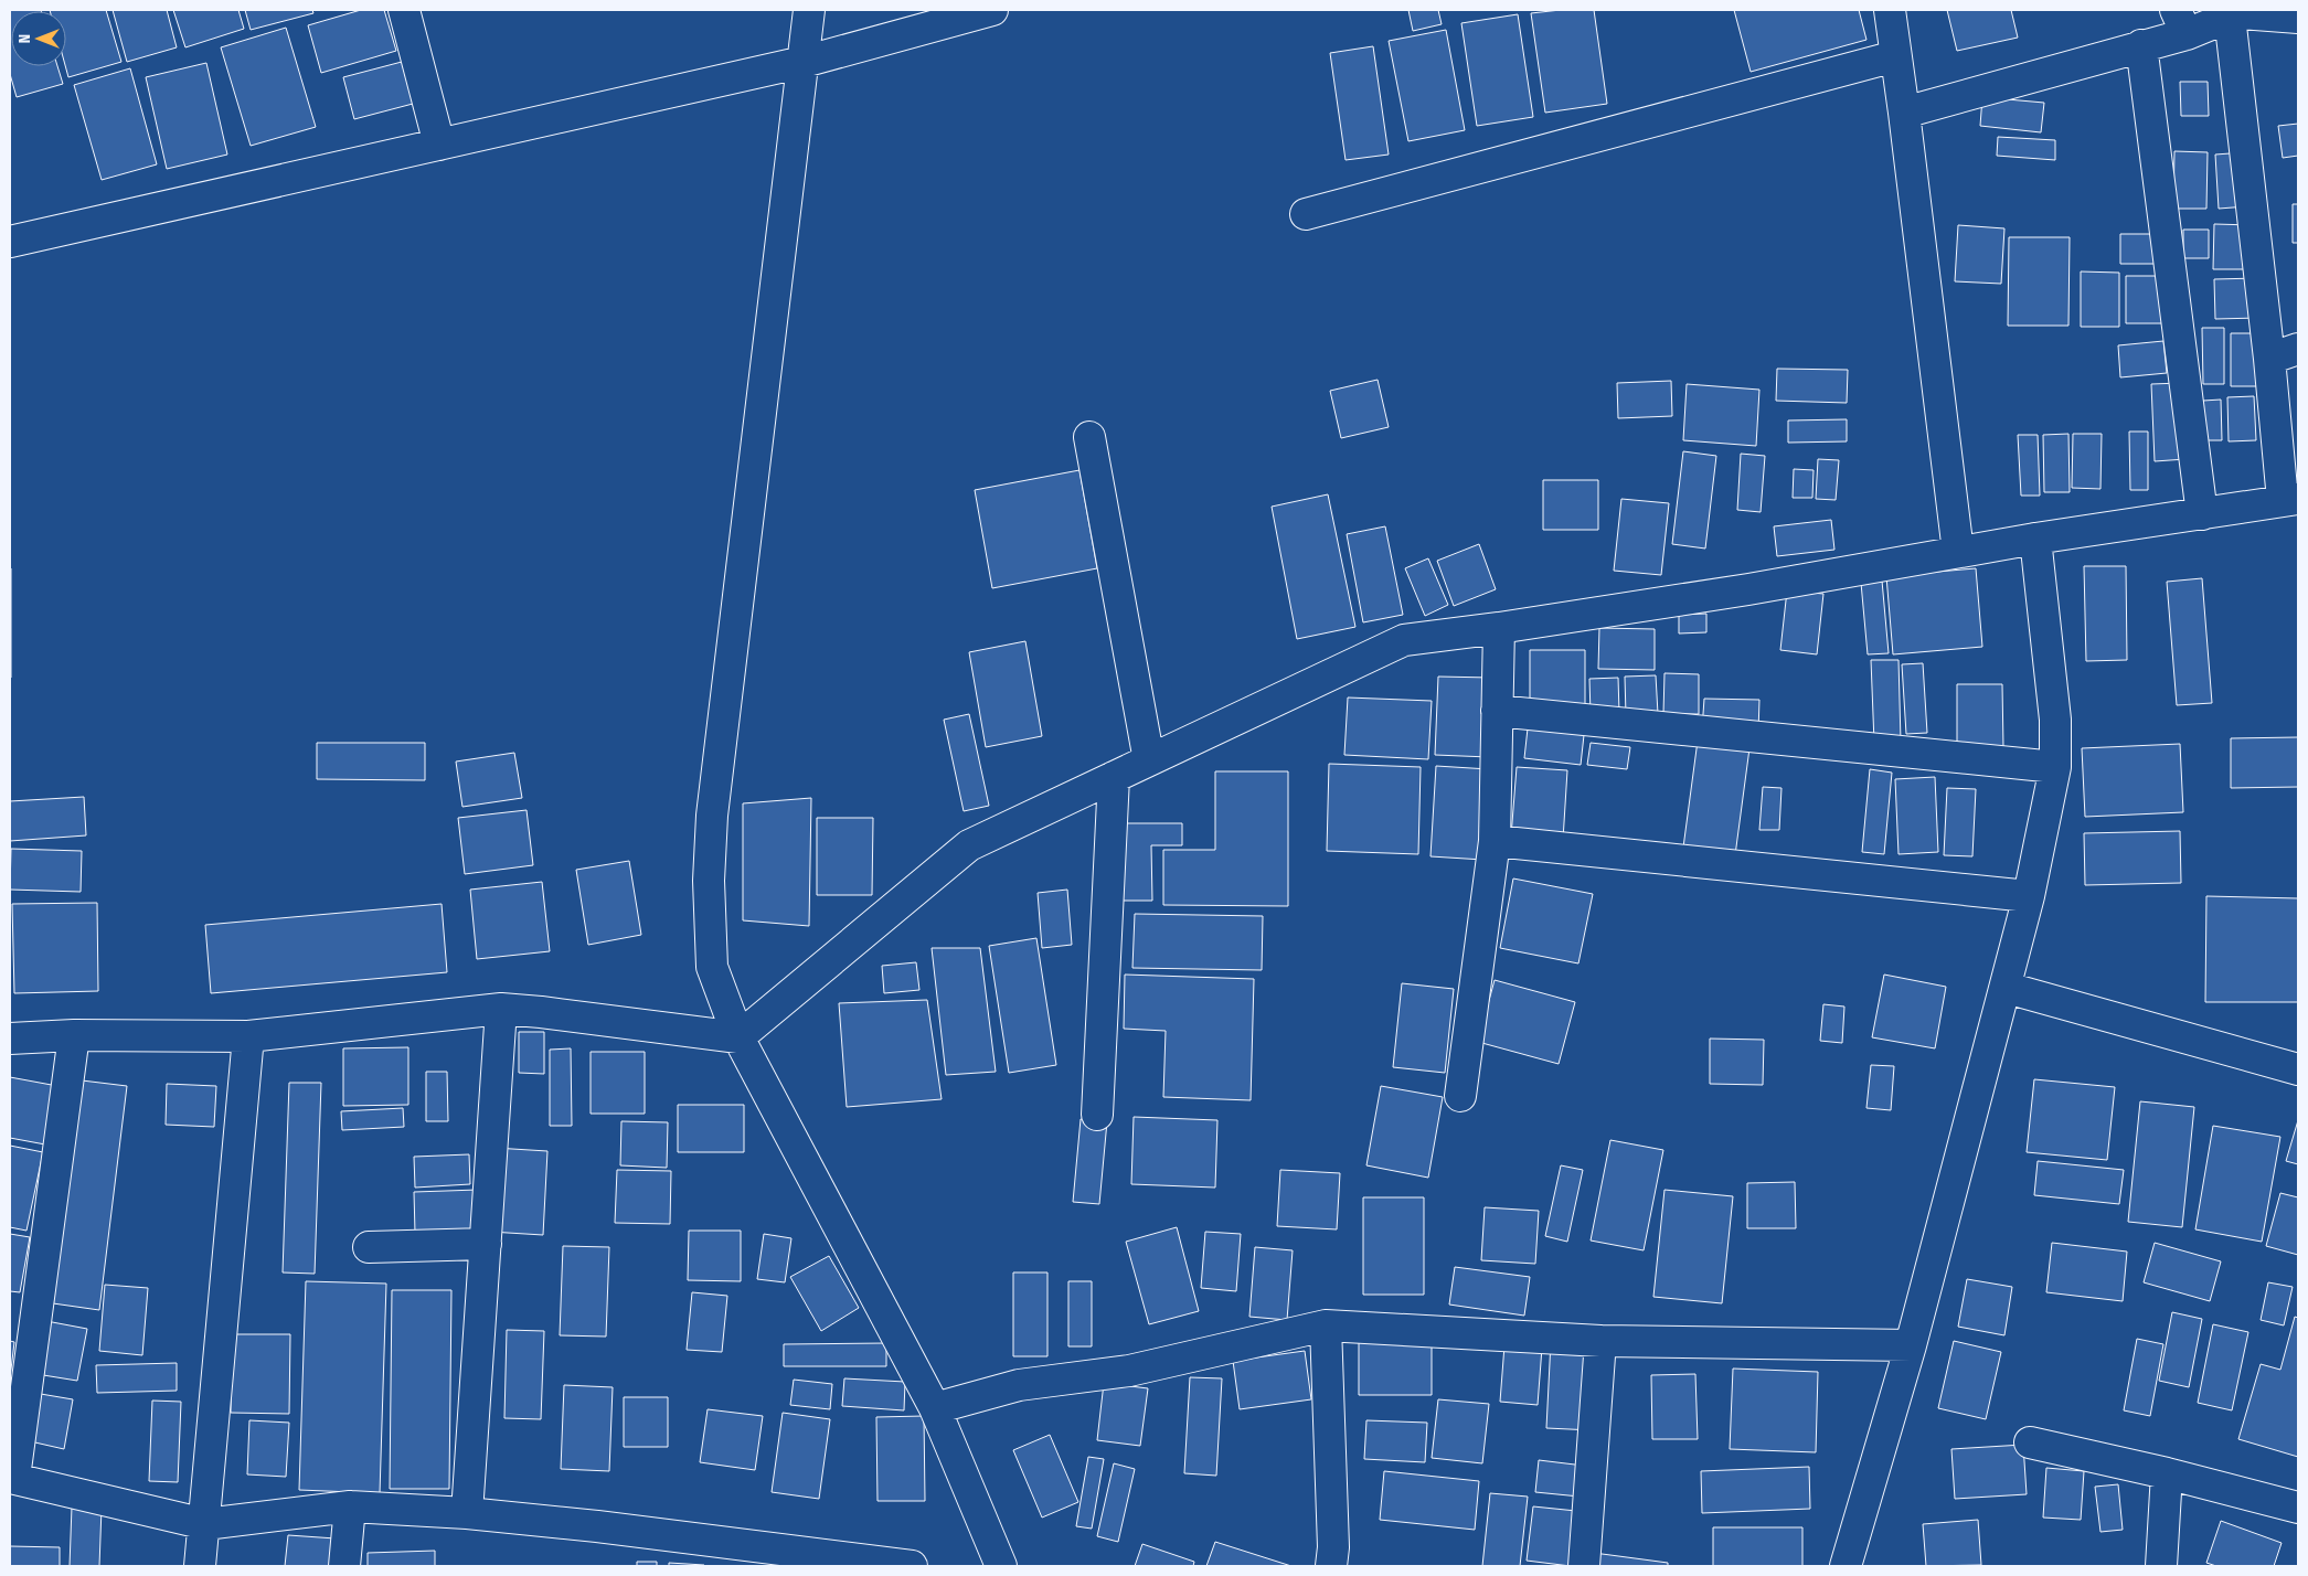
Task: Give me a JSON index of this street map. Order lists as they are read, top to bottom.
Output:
{
  "north": "left"
}
